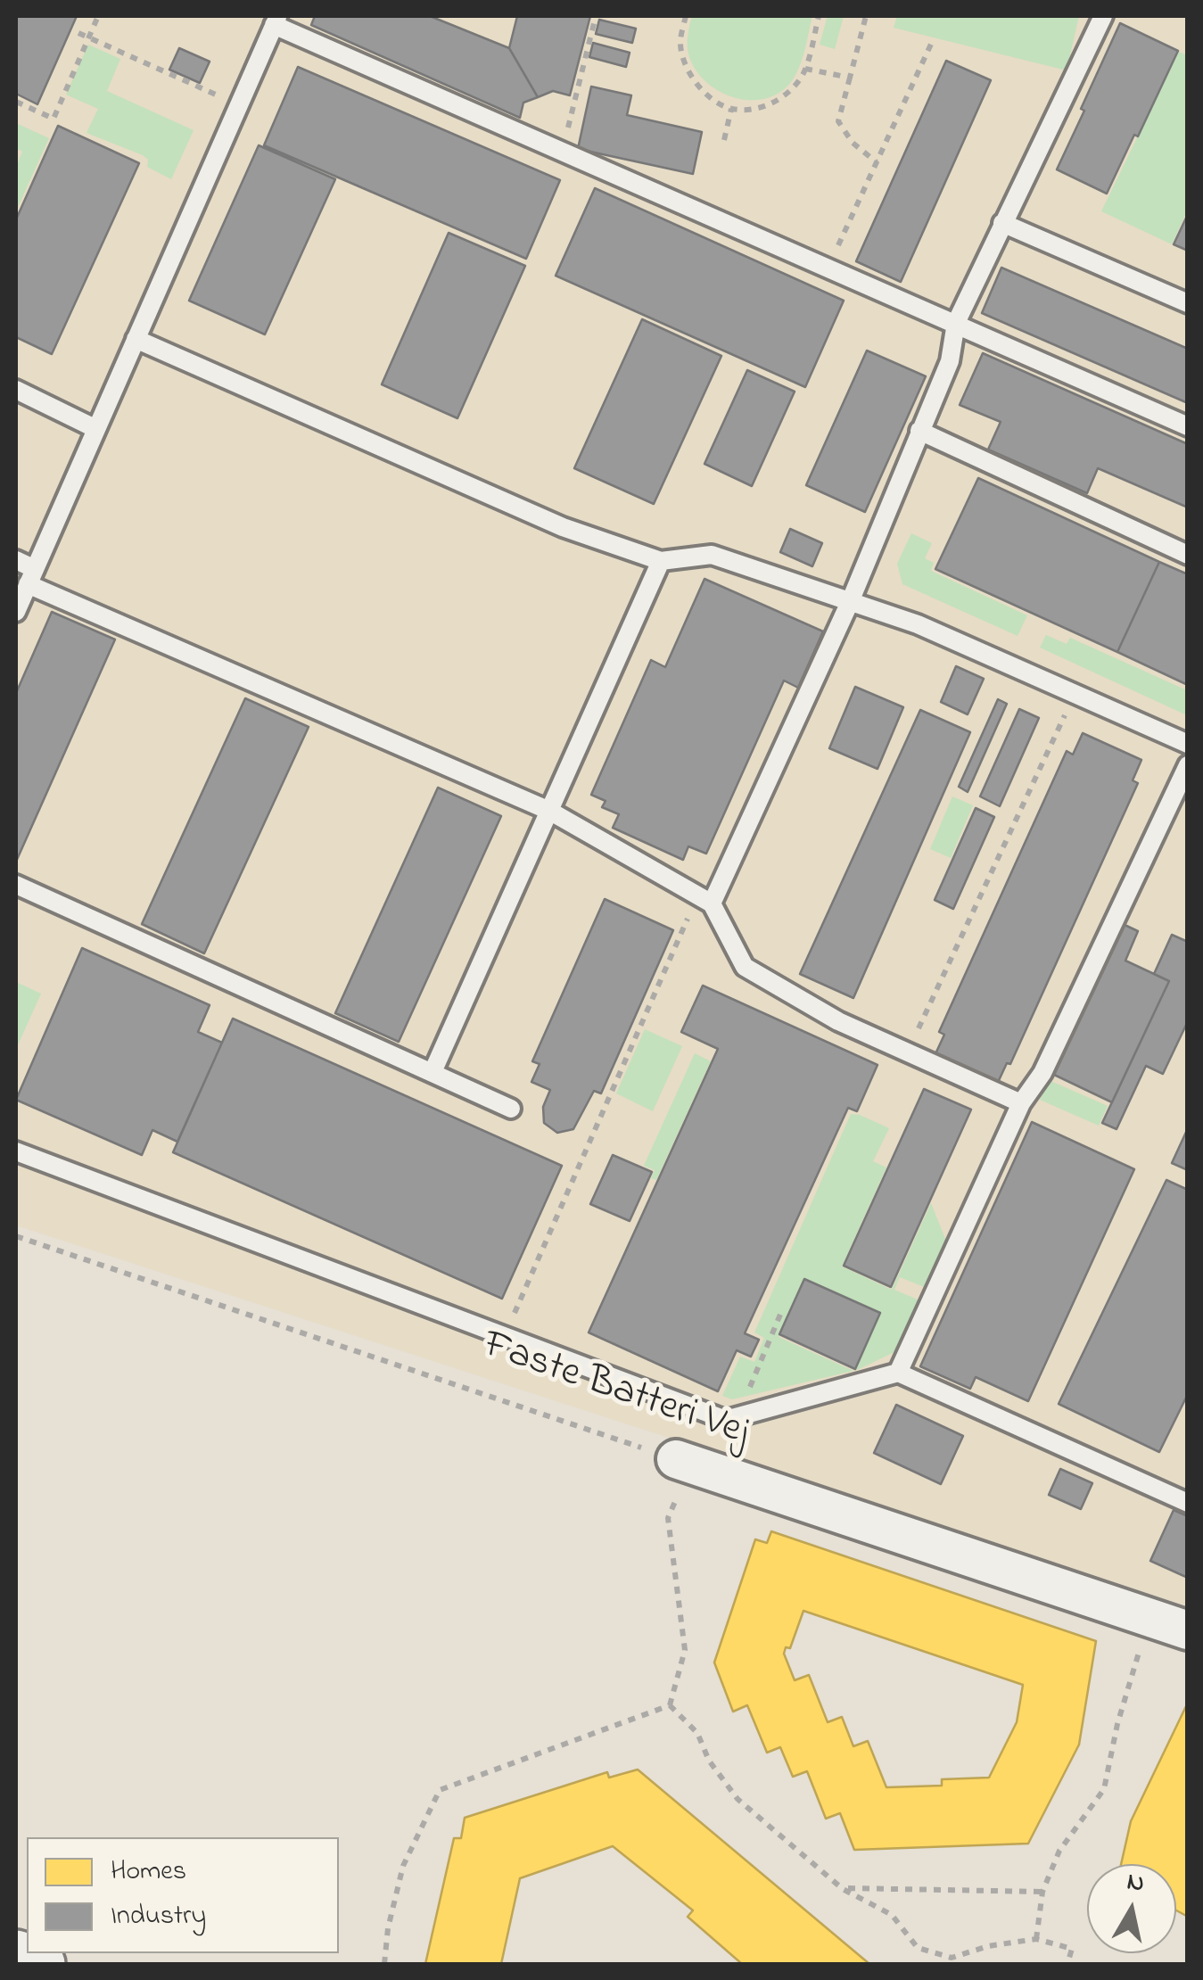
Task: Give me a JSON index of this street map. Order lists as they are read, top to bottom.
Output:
{
  "streets": {
    "street": ["Faste Batteri Vej"]
  },
  "legend": ["Homes", "Industry"],
  "north": "top"
}
